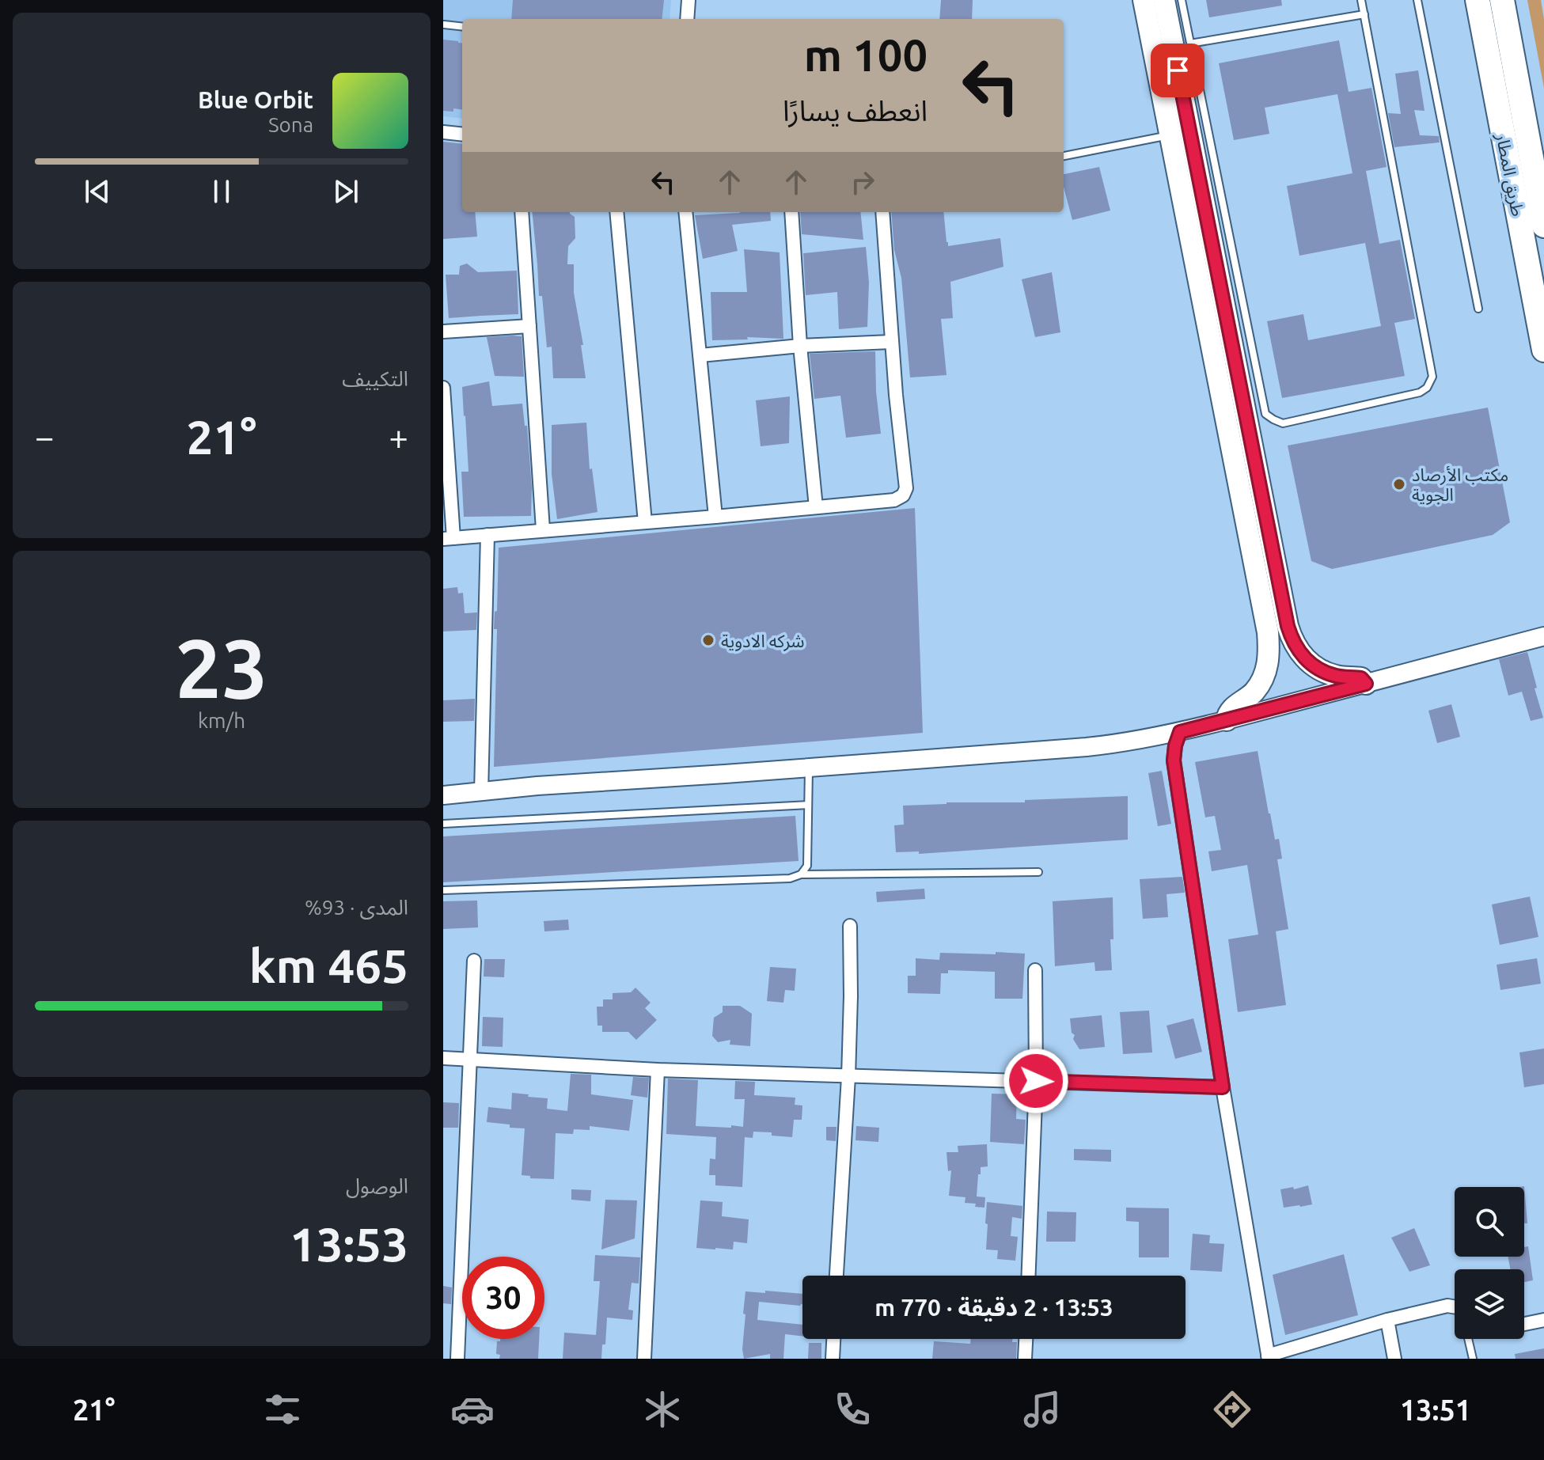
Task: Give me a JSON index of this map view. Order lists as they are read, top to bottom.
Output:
{
  "streets": {
    "highway": ["طريق المطار"]
  },
  "places": ["مكتب الأرصاد الجوية", "شركه الادوية"],
  "page": {
    "turn": ["100 m", "انعطف يسارًا"],
    "song": ["Blue Orbit", "Sona"],
    "tile": [
      "التكييف",
      ["23", "km/h"],
      ["المدى · 93%", "465 km"],
      ["الوصول", "13:53"]
    ],
    "heat": ["−", "21°", "+"],
    "limit": "30",
    "trip": "13:53 · 2 دقيقة · 770 m",
    "tabs": ["13:51", "21°"]
  }
}
